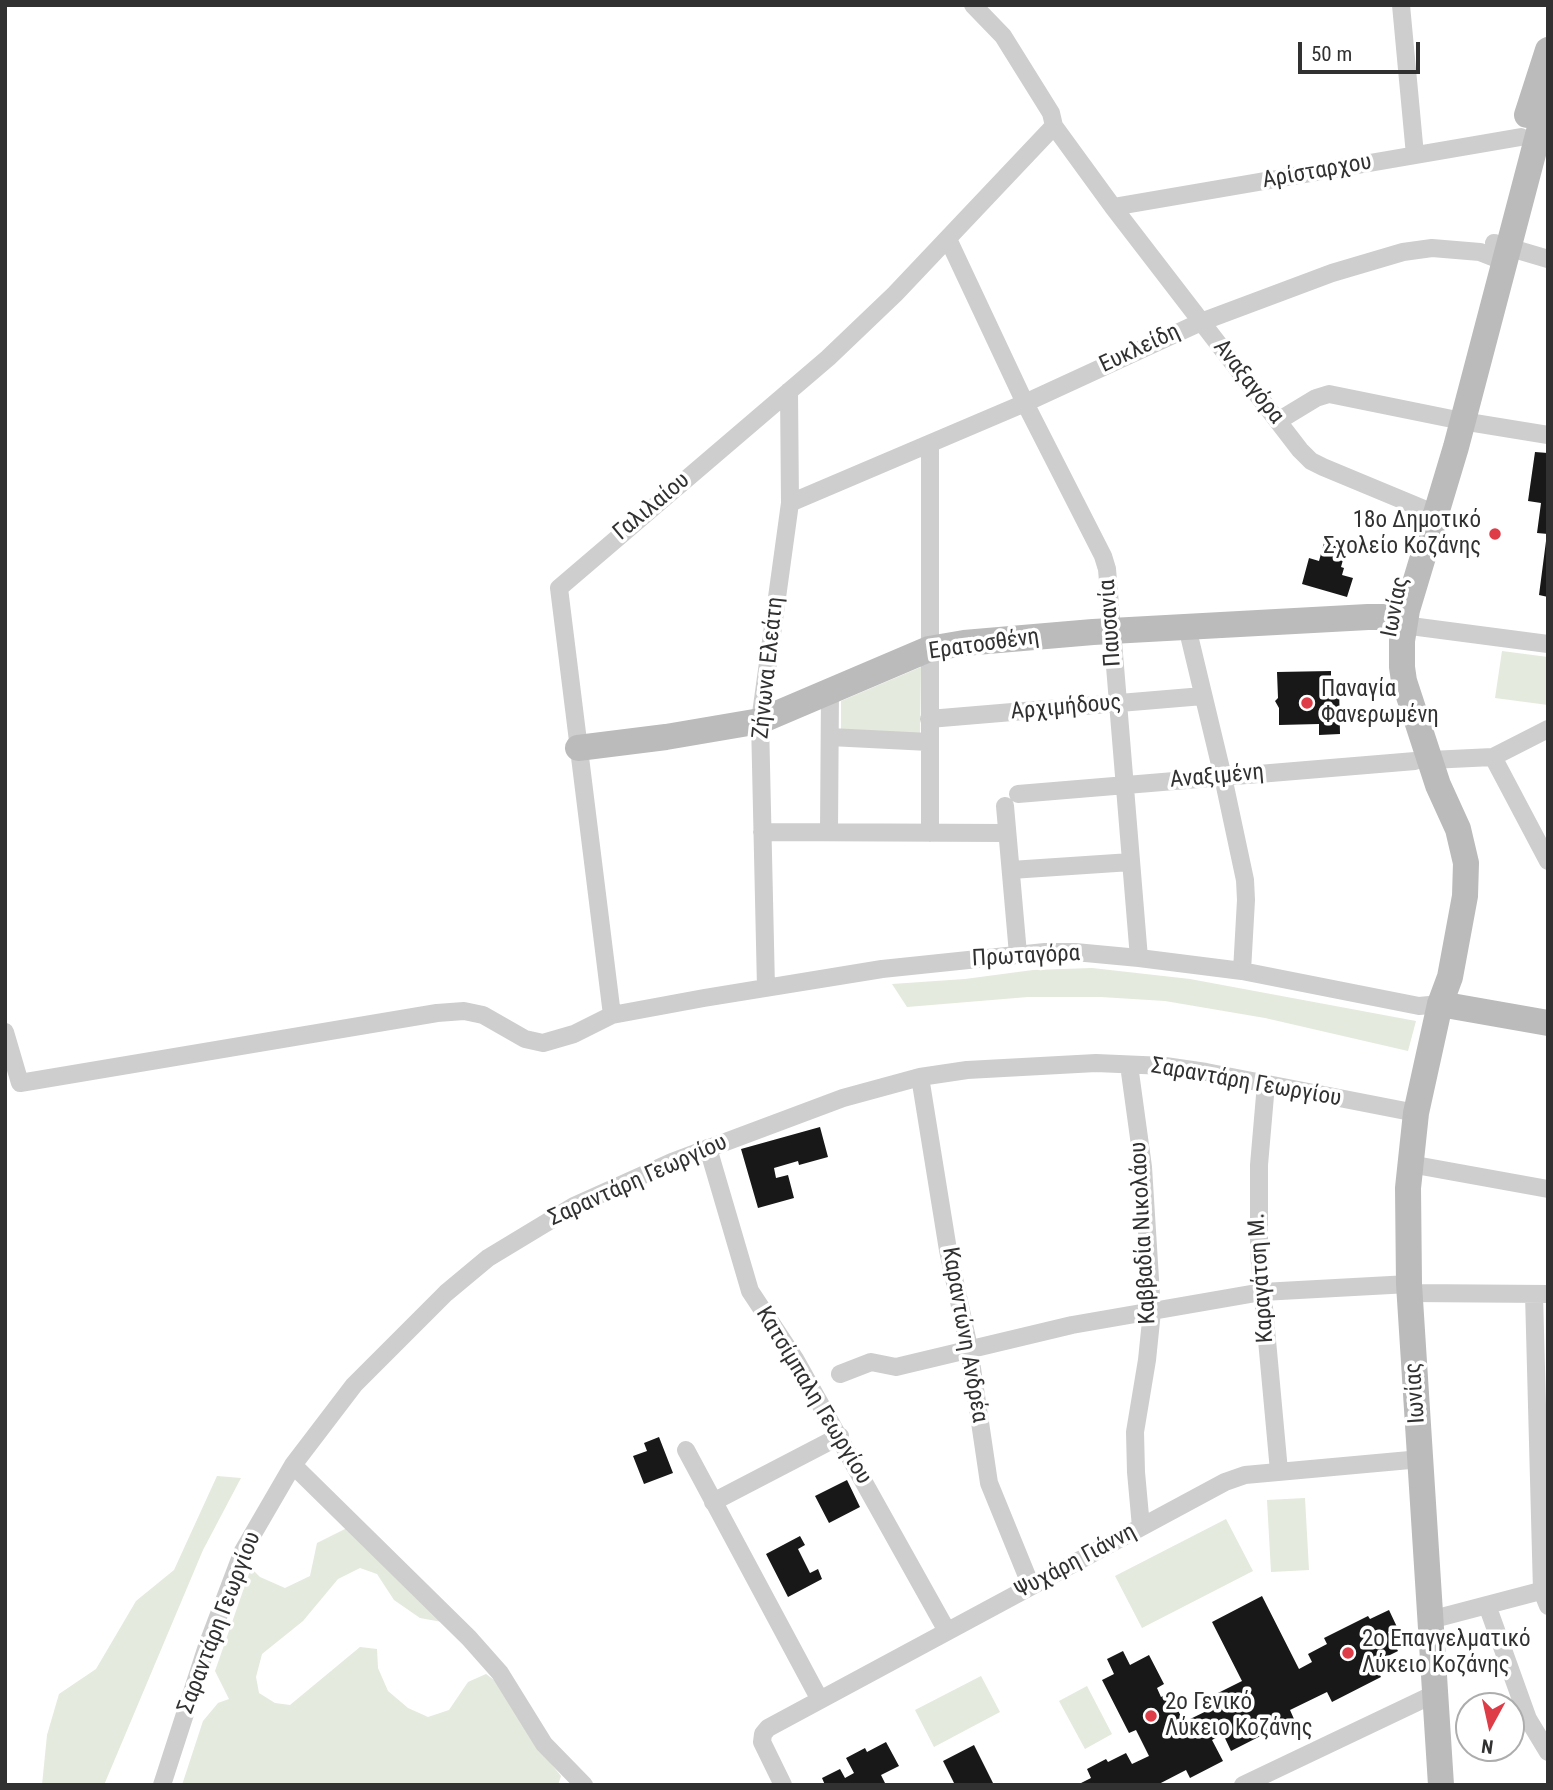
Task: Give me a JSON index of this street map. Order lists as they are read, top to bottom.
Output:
{
  "streets": {
    "main road": ["Ιωνίας", "Ερατοσθένη"],
    "street": [
      "Αρίσταρχου",
      "Ευκλείδη",
      "Αναξαγόρα",
      "Γαλιλαίου",
      "Παυσανία",
      "Ζήνωνα Ελεάτη",
      "Αρχιμήδους",
      "Αναξιμένη",
      "Πρωταγόρα",
      "Σαραντάρη Γεωργίου",
      "Καββαδία Νικολάου",
      "Καραγάτση Μ.",
      "Καραντώνη Ανδρέα",
      "Κατσίμπαλη Γεωργίου",
      "Ψυχάρη Γιάννη"
    ]
  },
  "crossings": [
    ["Αρίσταρχου", "Αναξαγόρα"],
    ["Αρίσταρχου", "Ιωνίας"],
    ["Ευκλείδη", "Αναξαγόρα"],
    ["Ευκλείδη", "Ιωνίας"],
    ["Ευκλείδη", "Παυσανία"],
    ["Ευκλείδη", "Ζήνωνα Ελεάτη"],
    ["Αναξαγόρα", "Γαλιλαίου"],
    ["Αναξαγόρα", "Ιωνίας"],
    ["Γαλιλαίου", "Παυσανία"],
    ["Γαλιλαίου", "Ερατοσθένη"],
    ["Γαλιλαίου", "Ζήνωνα Ελεάτη"],
    ["Γαλιλαίου", "Πρωταγόρα"],
    ["Ιωνίας", "Ερατοσθένη"],
    ["Ιωνίας", "Αναξιμένη"],
    ["Ιωνίας", "Πρωταγόρα"],
    ["Ιωνίας", "Σαραντάρη Γεωργίου"],
    ["Ιωνίας", "Ψυχάρη Γιάννη"],
    ["Παυσανία", "Ερατοσθένη"],
    ["Παυσανία", "Αρχιμήδους"],
    ["Παυσανία", "Αναξιμένη"],
    ["Παυσανία", "Πρωταγόρα"],
    ["Ερατοσθένη", "Ζήνωνα Ελεάτη"],
    ["Ζήνωνα Ελεάτη", "Πρωταγόρα"],
    ["Σαραντάρη Γεωργίου", "Καββαδία Νικολάου"],
    ["Σαραντάρη Γεωργίου", "Καραγάτση Μ."],
    ["Σαραντάρη Γεωργίου", "Καραντώνη Ανδρέα"],
    ["Σαραντάρη Γεωργίου", "Κατσίμπαλη Γεωργίου"],
    ["Καββαδία Νικολάου", "Ψυχάρη Γιάννη"],
    ["Καραγάτση Μ.", "Ψυχάρη Γιάννη"],
    ["Καραντώνη Ανδρέα", "Ψυχάρη Γιάννη"],
    ["Κατσίμπαλη Γεωργίου", "Ψυχάρη Γιάννη"]
  ],
  "places": [
    "18ο Δημοτικό Σχολείο Κοζάνης",
    "Παναγία Φανερωμένη",
    "2ο Επαγγελματικό Λύκειο Κοζάνης",
    "2ο Γενικό Λύκειο Κοζάνης"
  ],
  "scale_bar": "50 m",
  "north": "bottom"
}
